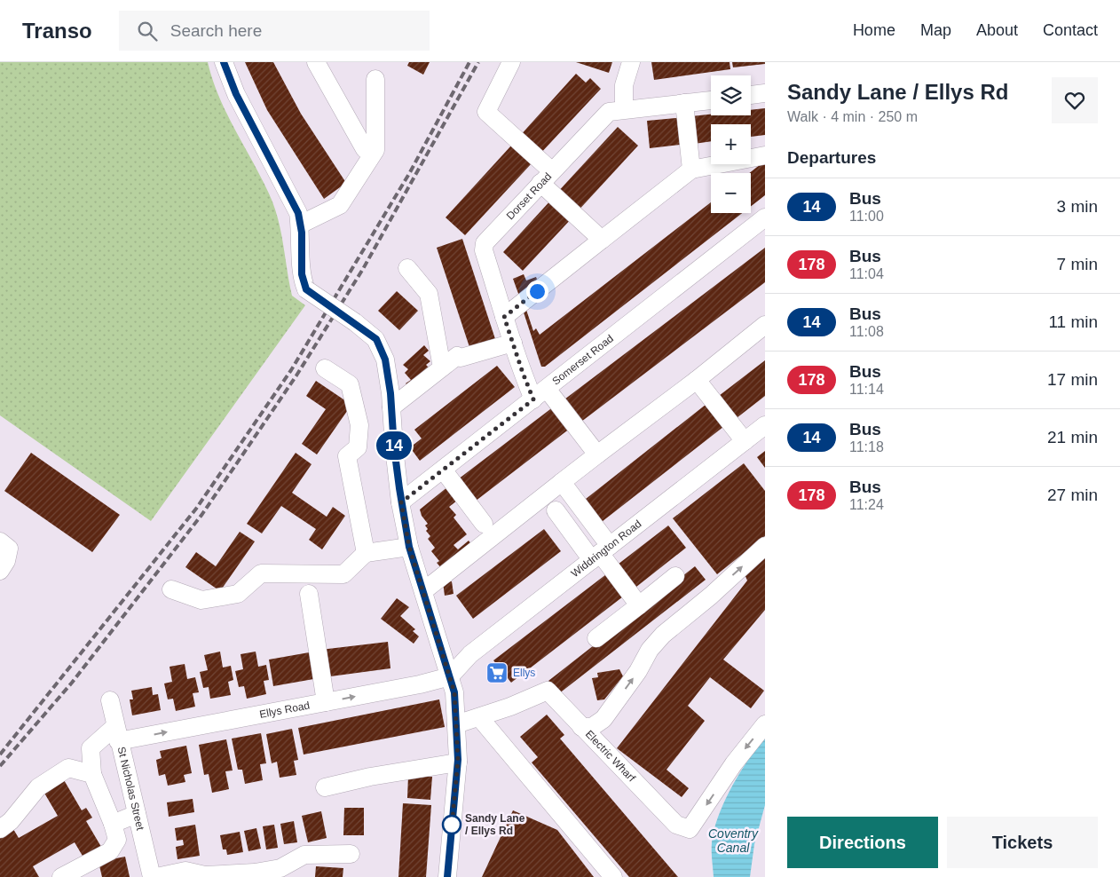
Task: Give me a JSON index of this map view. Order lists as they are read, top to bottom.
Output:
{
  "streets": {
    "street": [
      "Dorset Road",
      "Somerset Road",
      "Widdrington Road",
      "Ellys Road",
      "Electric Wharf",
      "St Nicholas Street"
    ]
  },
  "crossings": [
    ["Dorset Road", "Somerset Road"],
    ["Widdrington Road", "Ellys Road"],
    ["Ellys Road", "St Nicholas Street"]
  ],
  "water": ["Coventry Canal"],
  "places": {
    "supermarket": ["Ellys"],
    "other": ["Sandy Lane / Ellys Rd"]
  },
  "lines": ["bus line 14"],
  "page": {
    "header": "Transo",
    "search": "Search here",
    "nav": [
      "Home",
      "Map",
      "About",
      "Contact"
    ],
    "on_map": "14",
    "heading": [
      ["Sandy Lane / Ellys Rd", "Walk · 4 min · 250 m"],
      "Departures"
    ],
    "map_buttons": ["+", "−"],
    "list": [
      {
        "mark": "14",
        "name": "Bus",
        "note": "11:00",
        "value": "3 min"
      },
      {
        "mark": "178",
        "name": "Bus",
        "note": "11:04",
        "value": "7 min"
      },
      {
        "mark": "14",
        "name": "Bus",
        "note": "11:08",
        "value": "11 min"
      },
      {
        "mark": "178",
        "name": "Bus",
        "note": "11:14",
        "value": "17 min"
      },
      {
        "mark": "14",
        "name": "Bus",
        "note": "11:18",
        "value": "21 min"
      },
      {
        "mark": "178",
        "name": "Bus",
        "note": "11:24",
        "value": "27 min"
      }
    ],
    "buttons": ["Directions", "Tickets"]
  }
}
